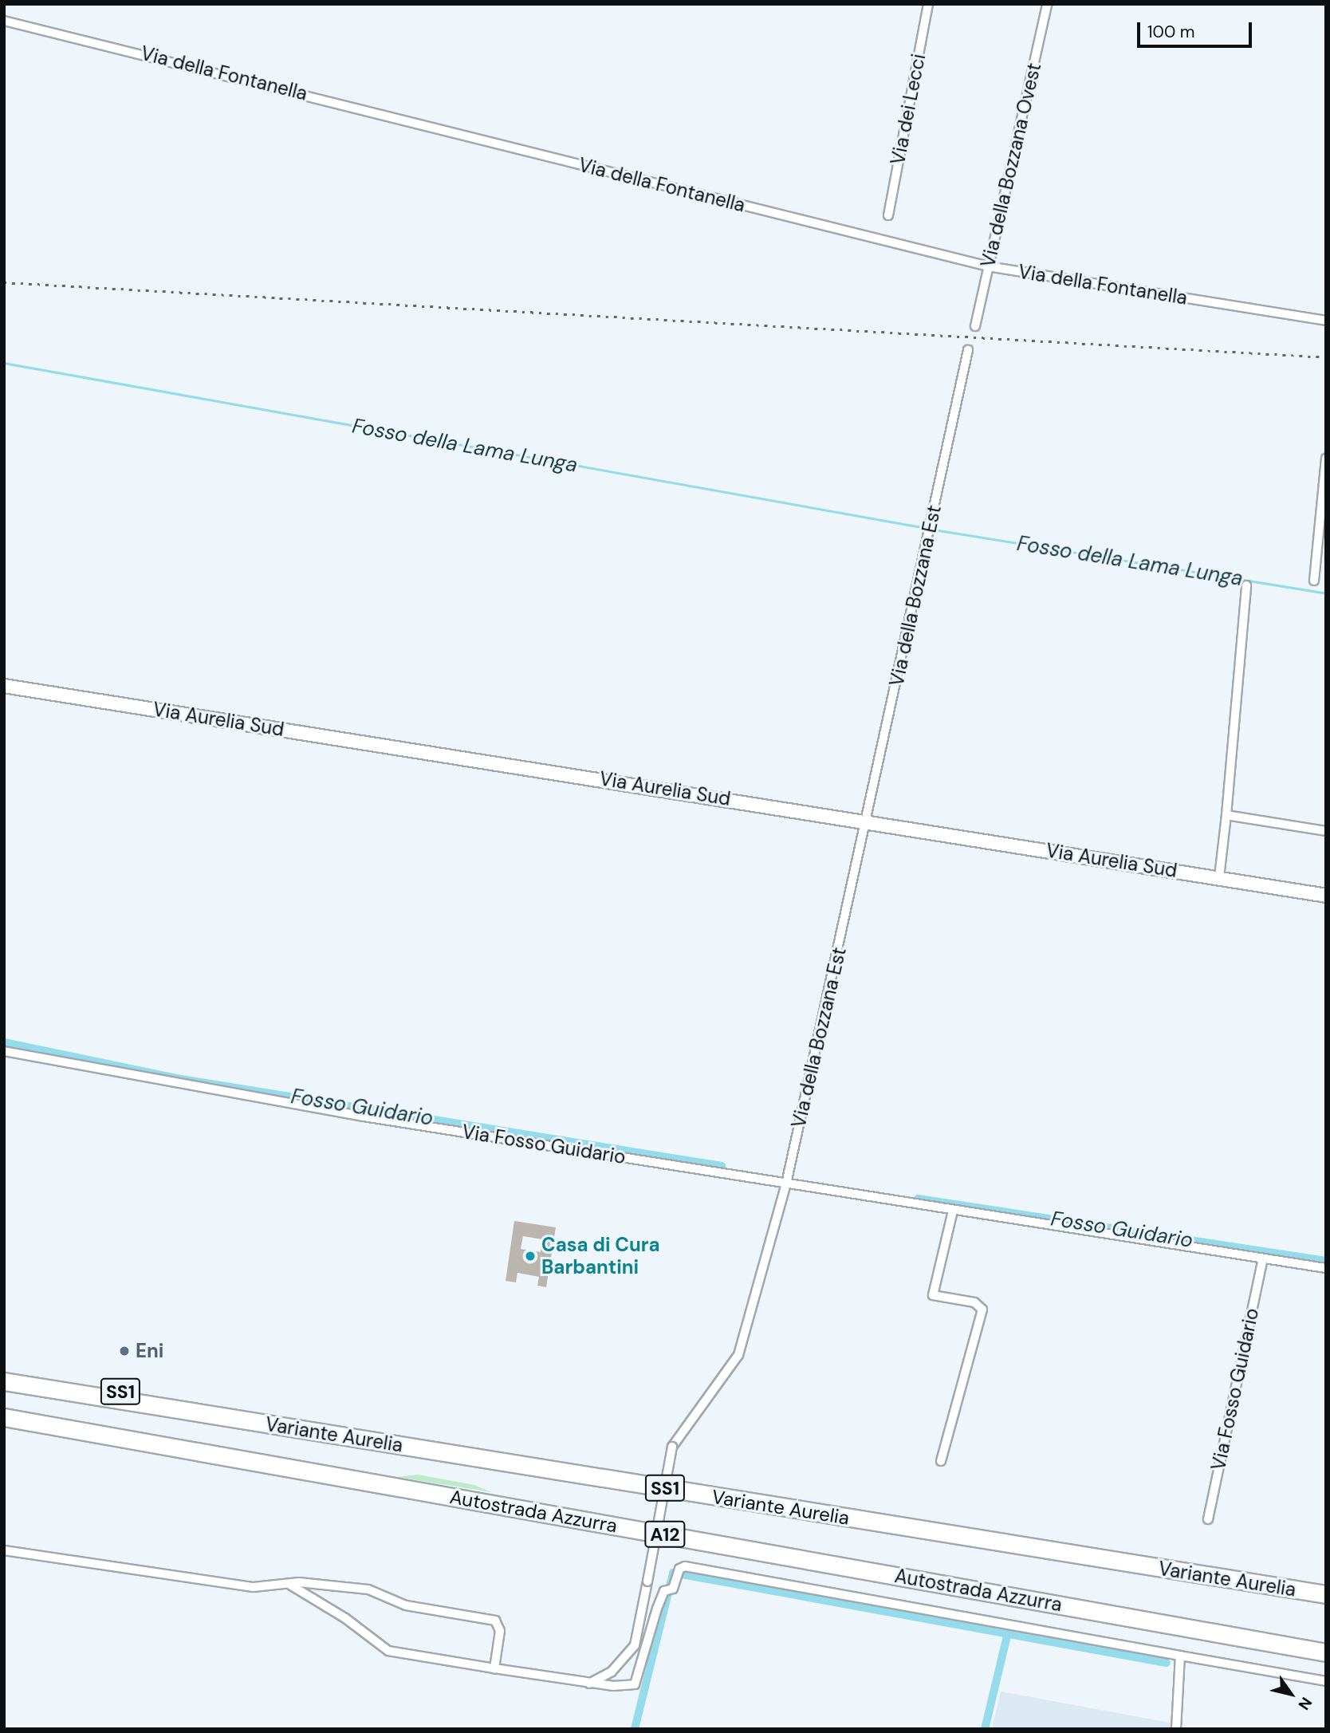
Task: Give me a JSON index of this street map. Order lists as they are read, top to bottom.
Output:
{
  "streets": {
    "highway": [
      "SS1",
      "Variante Aurelia",
      "Autostrada Azzurra",
      "A12"
    ],
    "main road": ["Via Aurelia Sud"],
    "street": [
      "Via della Fontanella",
      "Via dei Lecci",
      "Via della Bozzana Ovest",
      "Via della Bozzana Est",
      "Via Fosso Guidario"
    ]
  },
  "crossings": [
    ["Via della Fontanella", "Via della Bozzana Ovest"],
    ["Via della Bozzana Est", "Via Aurelia Sud"],
    ["Via della Bozzana Est", "Via Fosso Guidario"]
  ],
  "water": ["Fosso della Lama Lunga", "Fosso Guidario"],
  "places": ["Casa di Cura Barbantini", "Eni"],
  "scale_bar": "100 m",
  "north": "bottom right"
}
